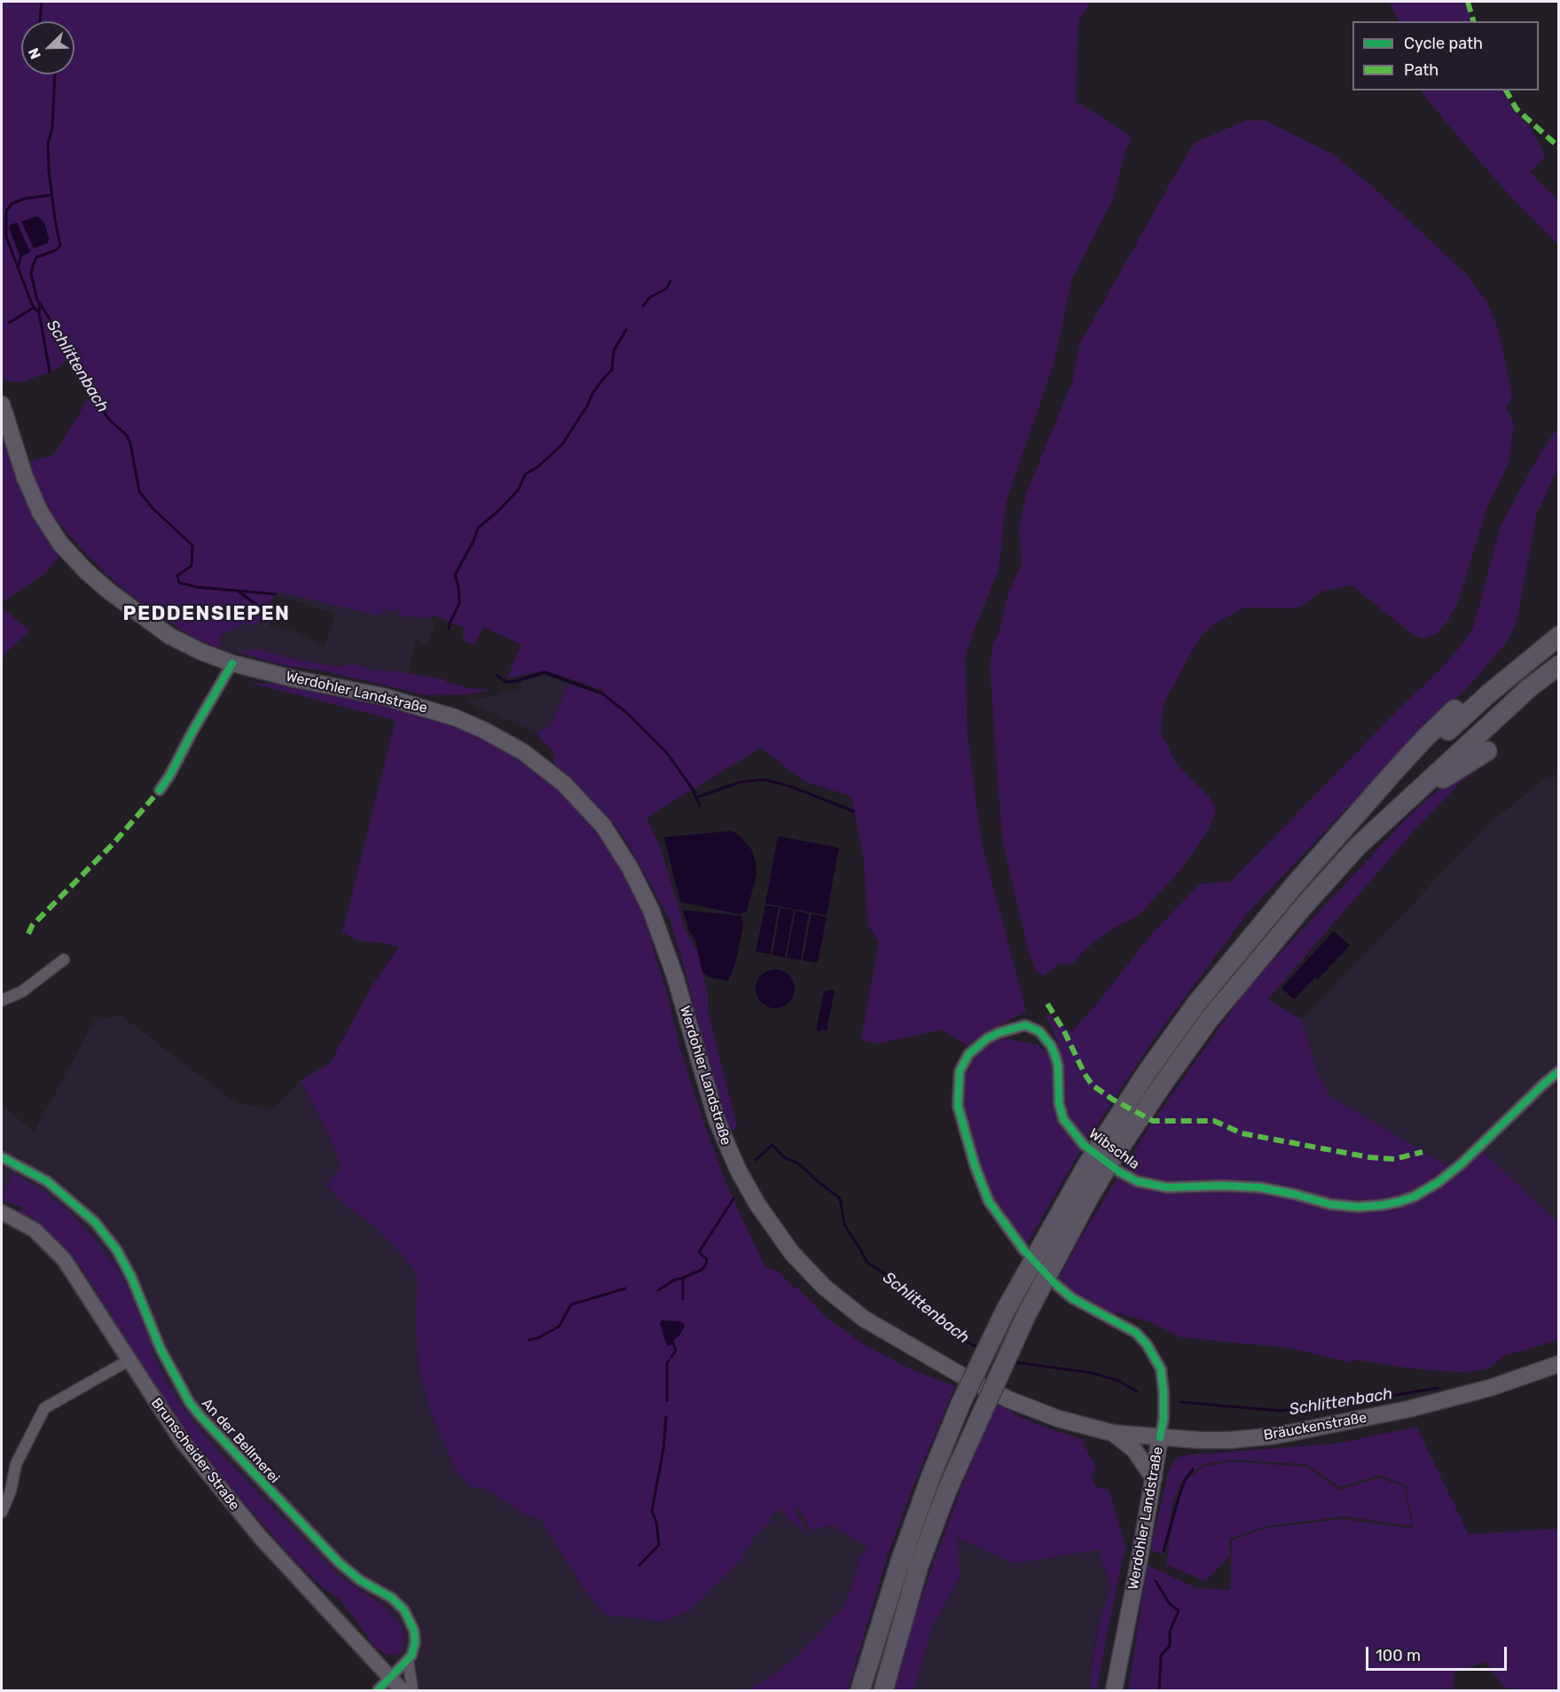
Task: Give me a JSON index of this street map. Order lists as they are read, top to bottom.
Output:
{
  "streets": {
    "main road": ["Werdohler Landstraße", "Bräuckenstraße", "Brunscheider Straße"],
    "street": ["Wibschla", "An der Bellmerei"]
  },
  "crossings": [
    ["Werdohler Landstraße", "Wibschla"],
    ["Werdohler Landstraße", "Bräuckenstraße"],
    ["Wibschla", "Bräuckenstraße"]
  ],
  "districts": ["PEDDENSIEPEN"],
  "water": ["Schlittenbach"],
  "legend": ["Cycle path", "Path"],
  "scale_bar": "100 m",
  "north": "bottom left"
}
